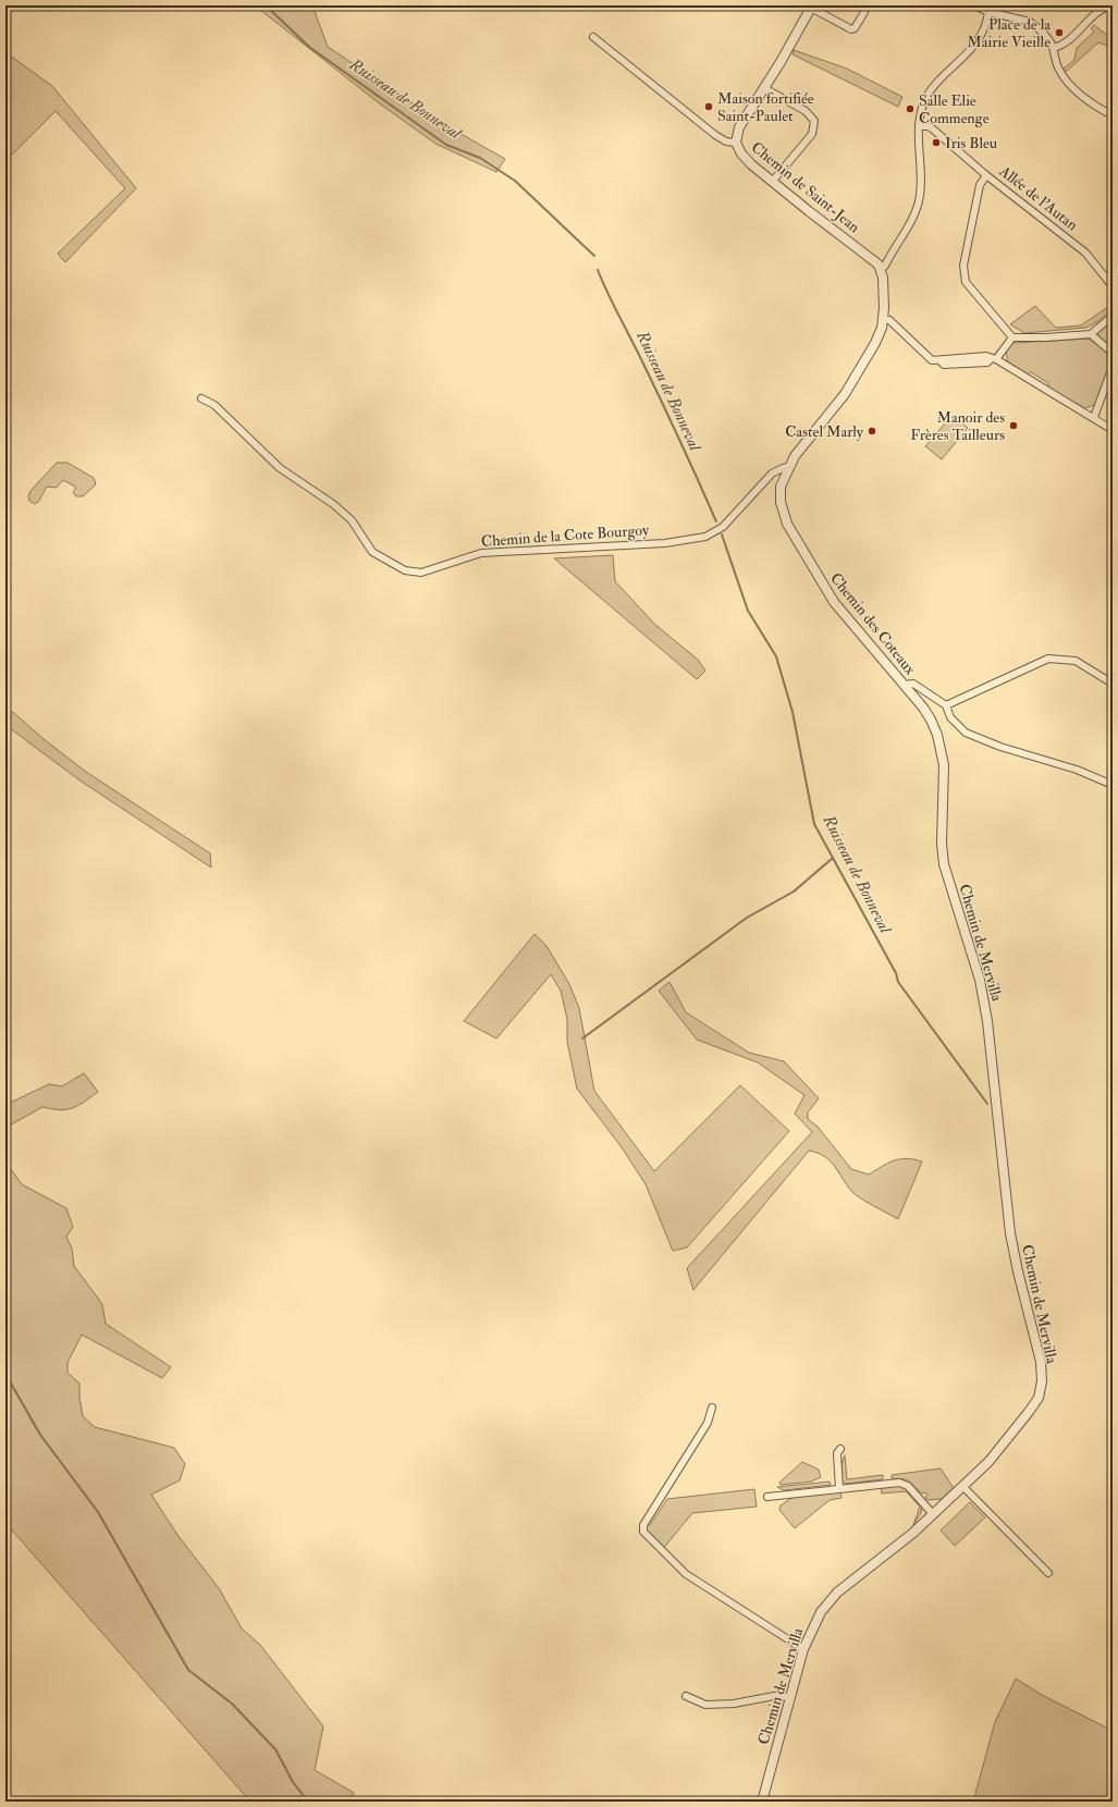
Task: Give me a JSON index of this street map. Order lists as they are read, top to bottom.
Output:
{
  "streets": {
    "street": [
      "Chemin de Saint-Jean",
      "Allée de l'Autan",
      "Chemin de la Cote Bourgoy",
      "Chemin des Coteaux",
      "Chemin de Mervilla"
    ]
  },
  "crossings": [
    ["Chemin de Saint-Jean", "Chemin des Coteaux"],
    ["Chemin de la Cote Bourgoy", "Chemin des Coteaux"],
    ["Chemin des Coteaux", "Chemin de Mervilla"]
  ],
  "water": ["Ruisseau de Bonneval"],
  "places": [
    "Place de la Mairie Vieille",
    "Maison fortifiée Saint-Paulet",
    "Salle Elie Commenge",
    "Iris Bleu",
    "Manoir des Frères Tailleurs",
    "Castel Marly"
  ]
}
